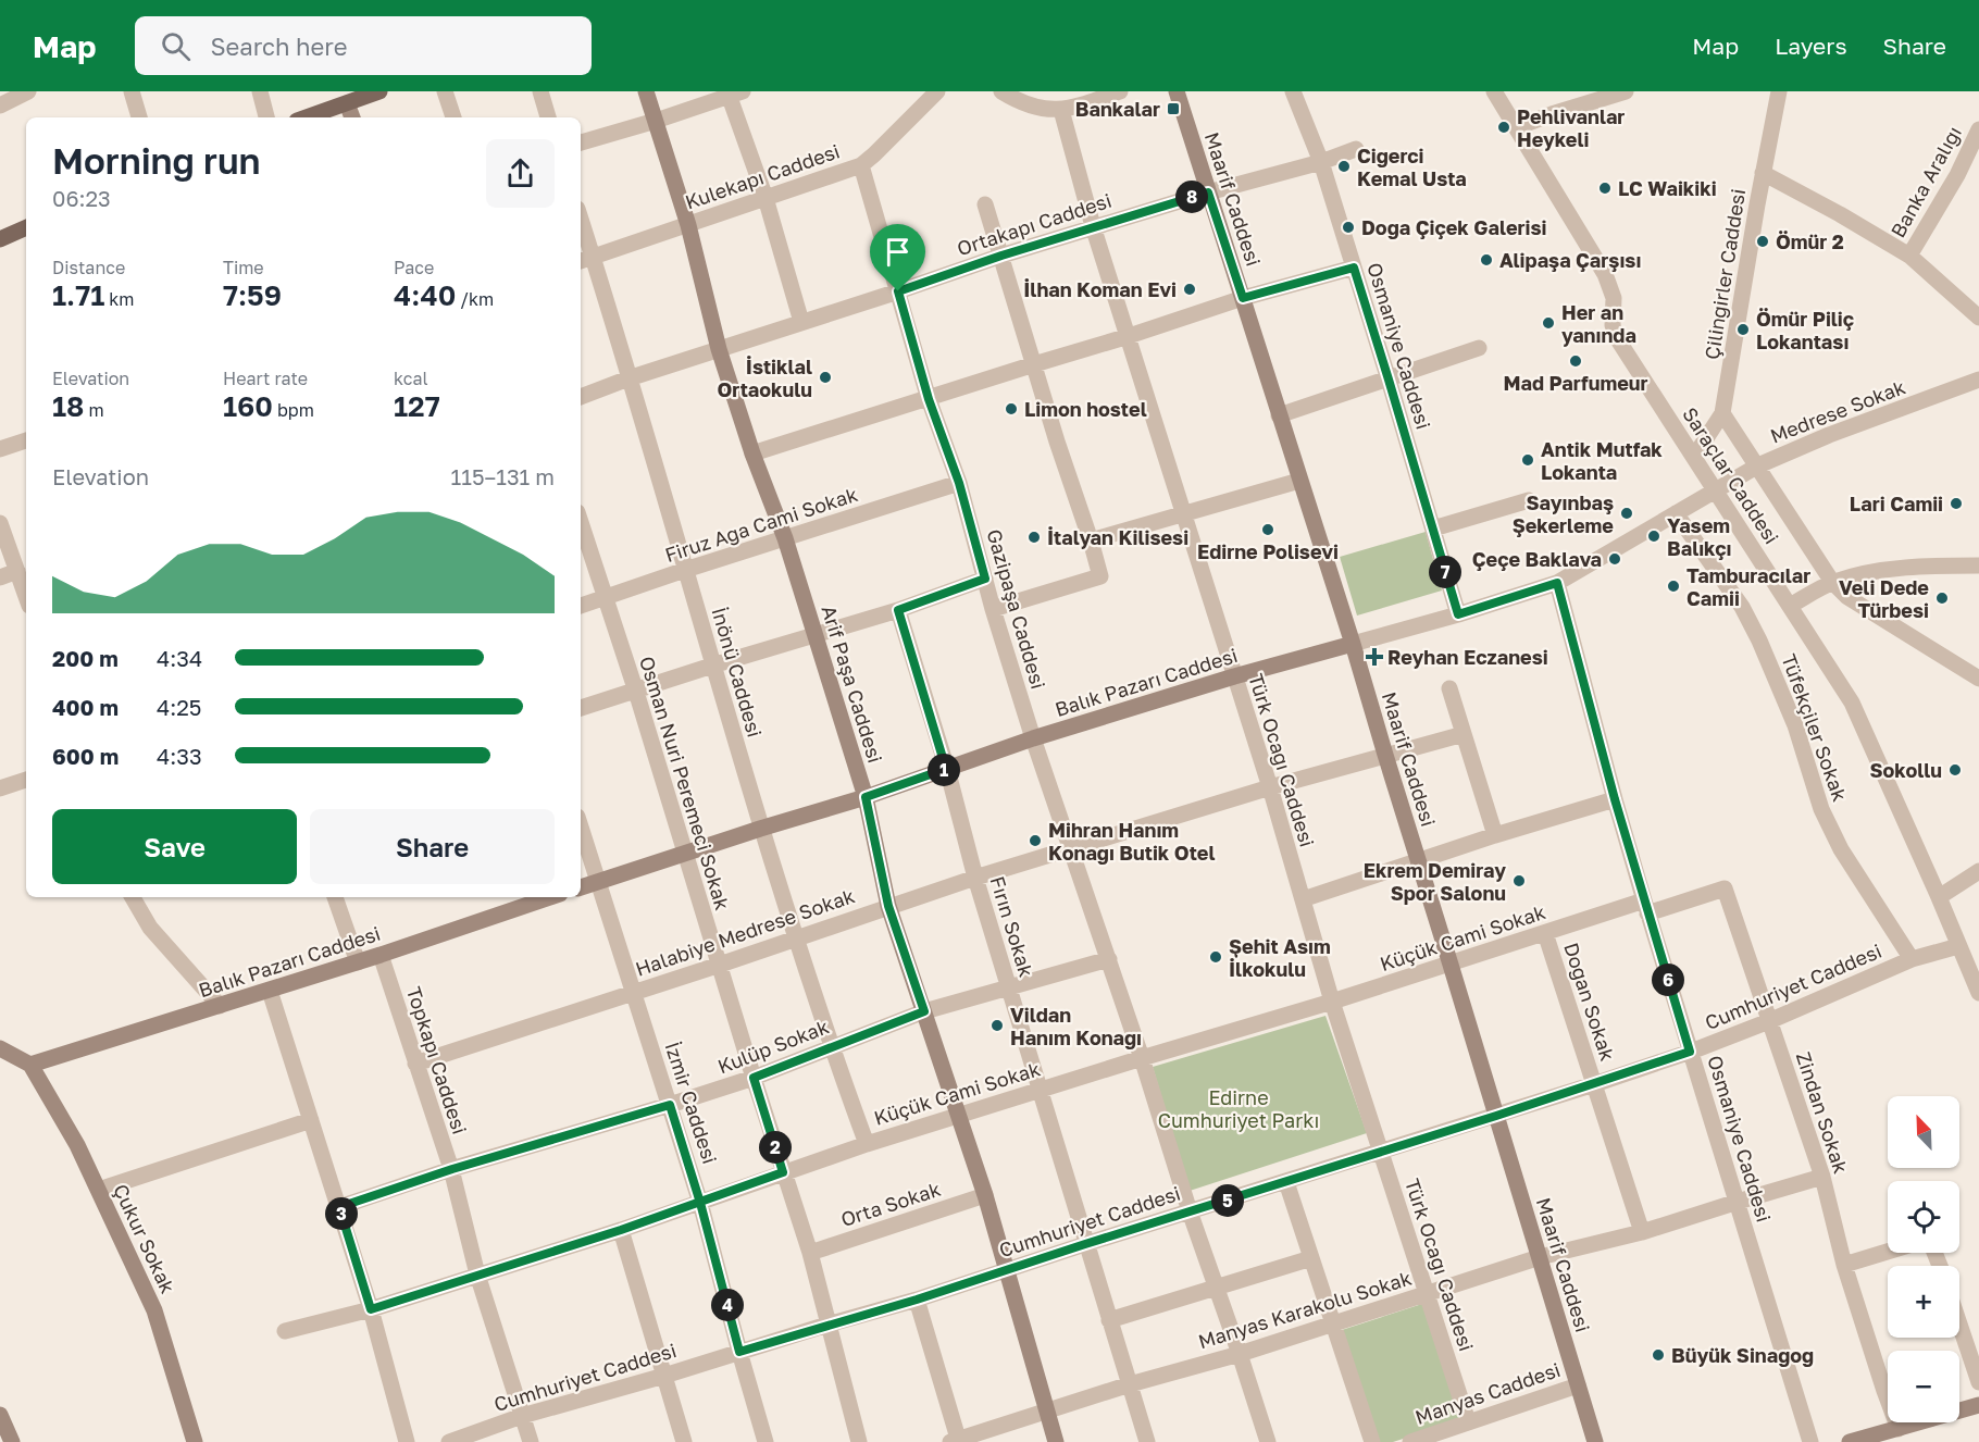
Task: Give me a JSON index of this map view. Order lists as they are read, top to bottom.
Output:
{
  "streets": {
    "street": [
      "Kulekapı Caddesi",
      "Banka Aralığı",
      "Maarif Caddesi",
      "Ortakapı Caddesi",
      "Çilingirler Caddesi",
      "Osmaniye Caddesi",
      "Medrese Sokak",
      "Saraçlar Caddesi",
      "Firuz Ağa Cami Sokak",
      "Gazipaşa Caddesi",
      "İnönü Caddesi",
      "Balık Pazarı Caddesi",
      "Arif Paşa Caddesi",
      "Tüfekçiler Sokak",
      "Türk Ocağı Caddesi",
      "Osman Nuri Peremeci Sokak",
      "Fırın Sokak",
      "Halabiye Medrese Sokak",
      "Küçük Cami Sokak",
      "Cumhuriyet Caddesi",
      "Doğan Sokak",
      "Kulüp Sokak",
      "Topkapı Caddesi",
      "İzmir Caddesi",
      "Zindan Sokak",
      "Orta Sokak",
      "Çukur Sokak",
      "Manyas Karakolu Sokak",
      "Manyas Caddesi"
    ]
  },
  "crossings": [
    ["Kulekapı Caddesi", "Gazipaşa Caddesi"],
    ["Kulekapı Caddesi", "İnönü Caddesi"],
    ["Kulekapı Caddesi", "Arif Paşa Caddesi"],
    ["Maarif Caddesi", "Ortakapı Caddesi"],
    ["Maarif Caddesi", "Balık Pazarı Caddesi"],
    ["Maarif Caddesi", "Halabiye Medrese Sokak"],
    ["Maarif Caddesi", "Küçük Cami Sokak"],
    ["Maarif Caddesi", "Cumhuriyet Caddesi"],
    ["Maarif Caddesi", "Manyas Karakolu Sokak"],
    ["Maarif Caddesi", "Manyas Caddesi"],
    ["Ortakapı Caddesi", "Osmaniye Caddesi"],
    ["Ortakapı Caddesi", "Gazipaşa Caddesi"],
    ["Ortakapı Caddesi", "İnönü Caddesi"],
    ["Ortakapı Caddesi", "Arif Paşa Caddesi"],
    ["Ortakapı Caddesi", "Türk Ocağı Caddesi"],
    ["Çilingirler Caddesi", "Saraçlar Caddesi"],
    ["Osmaniye Caddesi", "Balık Pazarı Caddesi"],
    ["Osmaniye Caddesi", "Küçük Cami Sokak"],
    ["Osmaniye Caddesi", "Cumhuriyet Caddesi"],
    ["Osmaniye Caddesi", "Zindan Sokak"],
    ["Osmaniye Caddesi", "Manyas Karakolu Sokak"],
    ["Medrese Sokak", "Saraçlar Caddesi"],
    ["Medrese Sokak", "Balık Pazarı Caddesi"],
    ["Saraçlar Caddesi", "Balık Pazarı Caddesi"],
    ["Saraçlar Caddesi", "Cumhuriyet Caddesi"],
    ["Firuz Ağa Cami Sokak", "Gazipaşa Caddesi"],
    ["Firuz Ağa Cami Sokak", "İnönü Caddesi"],
    ["Firuz Ağa Cami Sokak", "Arif Paşa Caddesi"],
    ["Firuz Ağa Cami Sokak", "Osman Nuri Peremeci Sokak"],
    ["Gazipaşa Caddesi", "Balık Pazarı Caddesi"],
    ["Gazipaşa Caddesi", "Halabiye Medrese Sokak"],
    ["Gazipaşa Caddesi", "Küçük Cami Sokak"],
    ["Gazipaşa Caddesi", "Cumhuriyet Caddesi"],
    ["Gazipaşa Caddesi", "Kulüp Sokak"],
    ["Gazipaşa Caddesi", "Manyas Karakolu Sokak"],
    ["İnönü Caddesi", "Balık Pazarı Caddesi"],
    ["İnönü Caddesi", "Halabiye Medrese Sokak"],
    ["İnönü Caddesi", "Küçük Cami Sokak"],
    ["İnönü Caddesi", "Kulüp Sokak"],
    ["Balık Pazarı Caddesi", "Arif Paşa Caddesi"],
    ["Balık Pazarı Caddesi", "Tüfekçiler Sokak"],
    ["Balık Pazarı Caddesi", "Türk Ocağı Caddesi"],
    ["Balık Pazarı Caddesi", "Osman Nuri Peremeci Sokak"],
    ["Balık Pazarı Caddesi", "Fırın Sokak"],
    ["Balık Pazarı Caddesi", "Topkapı Caddesi"],
    ["Balık Pazarı Caddesi", "İzmir Caddesi"],
    ["Balık Pazarı Caddesi", "Çukur Sokak"],
    ["Arif Paşa Caddesi", "Halabiye Medrese Sokak"],
    ["Arif Paşa Caddesi", "Küçük Cami Sokak"],
    ["Arif Paşa Caddesi", "Cumhuriyet Caddesi"],
    ["Arif Paşa Caddesi", "Kulüp Sokak"],
    ["Arif Paşa Caddesi", "Orta Sokak"],
    ["Arif Paşa Caddesi", "Manyas Karakolu Sokak"],
    ["Tüfekçiler Sokak", "Cumhuriyet Caddesi"],
    ["Türk Ocağı Caddesi", "Halabiye Medrese Sokak"],
    ["Türk Ocağı Caddesi", "Küçük Cami Sokak"],
    ["Türk Ocağı Caddesi", "Cumhuriyet Caddesi"],
    ["Türk Ocağı Caddesi", "Manyas Karakolu Sokak"],
    ["Türk Ocağı Caddesi", "Manyas Caddesi"],
    ["Osman Nuri Peremeci Sokak", "Halabiye Medrese Sokak"],
    ["Osman Nuri Peremeci Sokak", "Küçük Cami Sokak"],
    ["Osman Nuri Peremeci Sokak", "Cumhuriyet Caddesi"],
    ["Osman Nuri Peremeci Sokak", "Kulüp Sokak"],
    ["Osman Nuri Peremeci Sokak", "Orta Sokak"],
    ["Fırın Sokak", "Halabiye Medrese Sokak"],
    ["Fırın Sokak", "Küçük Cami Sokak"],
    ["Fırın Sokak", "Cumhuriyet Caddesi"],
    ["Fırın Sokak", "Kulüp Sokak"],
    ["Fırın Sokak", "Manyas Karakolu Sokak"],
    ["Halabiye Medrese Sokak", "Topkapı Caddesi"],
    ["Halabiye Medrese Sokak", "İzmir Caddesi"],
    ["Küçük Cami Sokak", "Doğan Sokak"],
    ["Küçük Cami Sokak", "Topkapı Caddesi"],
    ["Küçük Cami Sokak", "İzmir Caddesi"],
    ["Küçük Cami Sokak", "Zindan Sokak"],
    ["Cumhuriyet Caddesi", "Doğan Sokak"],
    ["Cumhuriyet Caddesi", "Topkapı Caddesi"],
    ["Cumhuriyet Caddesi", "İzmir Caddesi"],
    ["Cumhuriyet Caddesi", "Zindan Sokak"],
    ["Doğan Sokak", "Manyas Karakolu Sokak"],
    ["Kulüp Sokak", "Topkapı Caddesi"],
    ["Kulüp Sokak", "İzmir Caddesi"],
    ["Zindan Sokak", "Manyas Karakolu Sokak"]
  ],
  "parks": ["Edirne Cumhuriyet Parkı"],
  "places": {
    "transit": ["Bankalar"],
    "other": [
      "Pehlivanlar Heykeli",
      "Ciğerci Kemal Usta",
      "LC Waikiki",
      "Doğa Çiçek Galerisi",
      "Ömür 2",
      "Alipaşa Çarşısı",
      "İlhan Koman Evi",
      "Her an yanında",
      "Ömür Piliç Lokantası",
      "Mad Parfumeur",
      "İstiklal Ortaokulu",
      "Limon hostel",
      "Antik Mutfak Lokanta",
      "Lari Camii",
      "Sayınbaş Şekerleme",
      "Edirne Polisevi",
      "Yasem Balıkçı",
      "İtalyan Kilisesi",
      "Çeçe Baklava",
      "Tamburacılar Camii",
      "Veli Dede Türbesi",
      "Sokollu",
      "Mihran Hanım Konağı Butik Otel",
      "Ekrem Demiray Spor Salonu",
      "Şehit Asım İlkokulu",
      "Vildan Hanım Konağı",
      "Büyük Sinagog"
    ],
    "health": ["Reyhan Eczanesi"]
  },
  "north": "top left",
  "page": {
    "header": "Map",
    "search": "Search here",
    "nav": ["Map", "Layers", "Share"],
    "heading": ["Morning run", "06:23"],
    "pins": [
      "8",
      "7",
      "1",
      "6",
      "2",
      "5",
      "3",
      "4"
    ],
    "stats": [
      ["Distance", "1.71 km"],
      ["Time", "7:59"],
      ["Pace", "4:40 /km"],
      ["Elevation", "18 m"],
      ["Heart rate", "160 bpm"],
      ["kcal", "127"]
    ],
    "chart": ["Elevation", "115–131 m"],
    "list": [
      {
        "name": "200 m",
        "note": "4:34"
      },
      {
        "name": "400 m",
        "note": "4:25"
      },
      {
        "name": "600 m",
        "note": "4:33"
      }
    ],
    "buttons": ["Save", "Share"],
    "map_buttons": ["+", "−"]
  }
}
